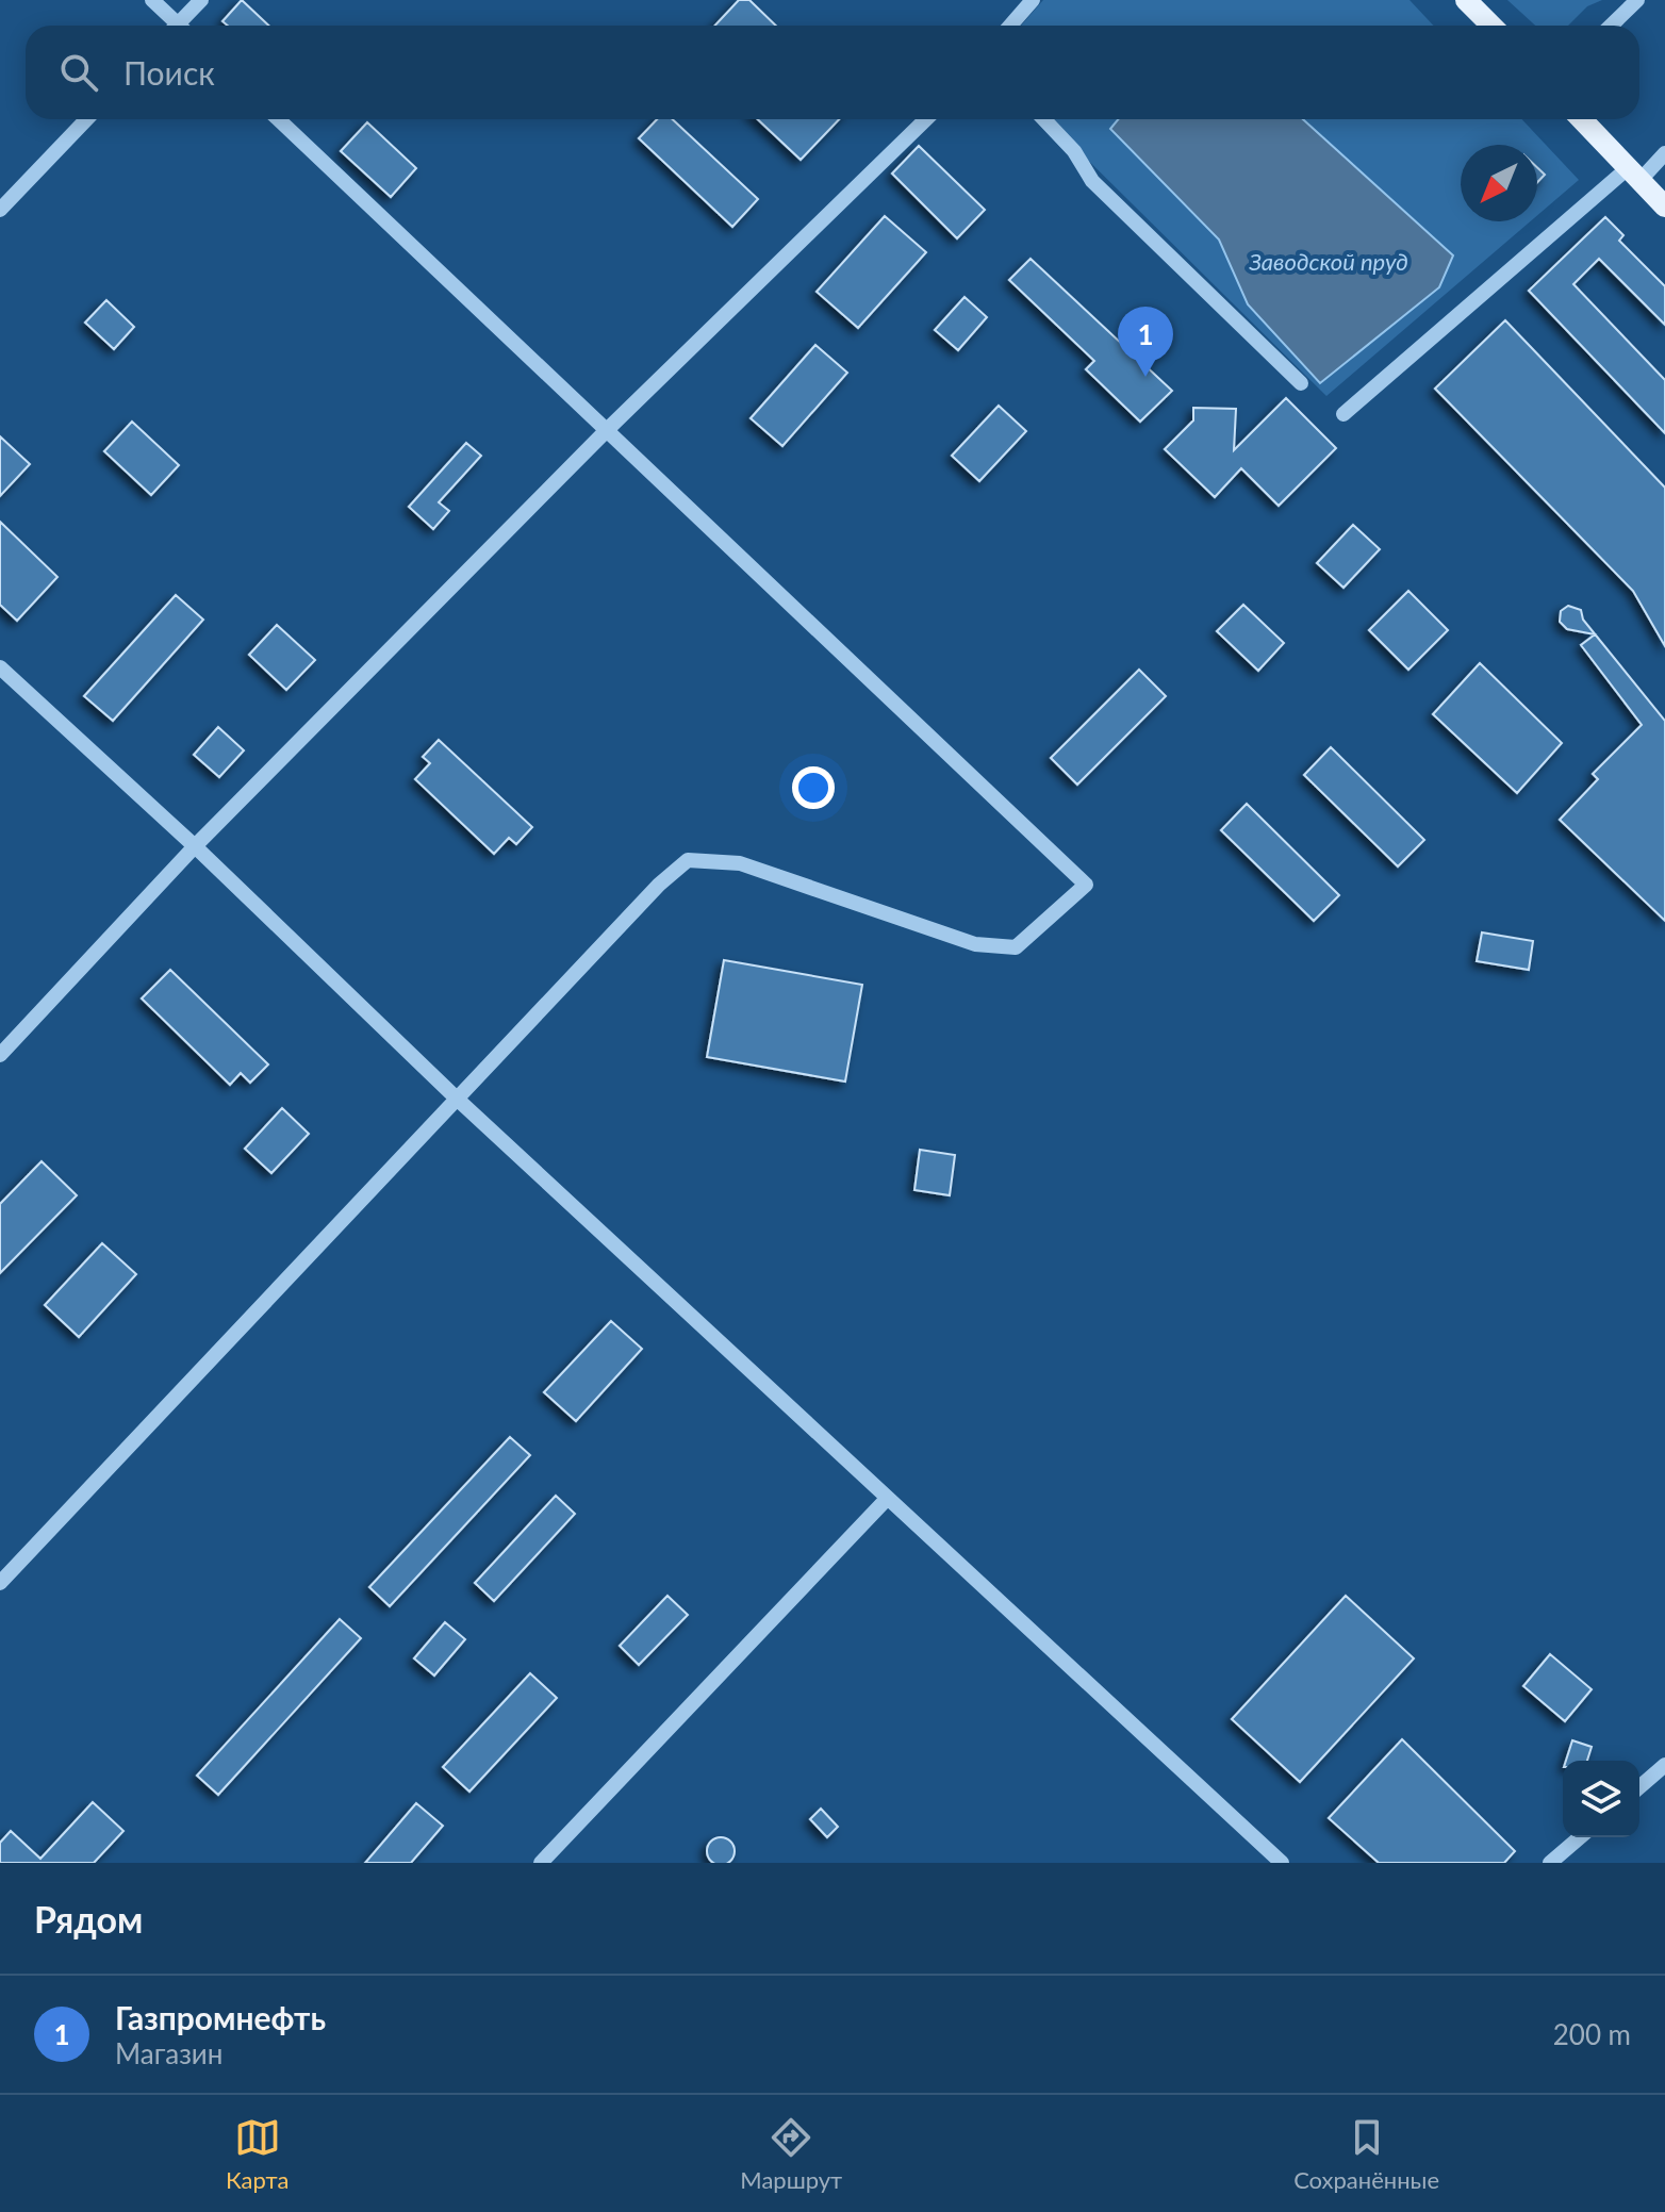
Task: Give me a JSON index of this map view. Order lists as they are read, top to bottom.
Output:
{
  "water": ["Заводской пруд"],
  "north": "bottom left",
  "page": {
    "search": "Поиск",
    "pins": "1",
    "heading": "Рядом",
    "list": [
      {
        "mark": "1",
        "name": "Газпромнефть",
        "note": "Магазин",
        "value": "200 m"
      }
    ],
    "nav": ["Карта", "Маршрут", "Сохранённые"]
  }
}
